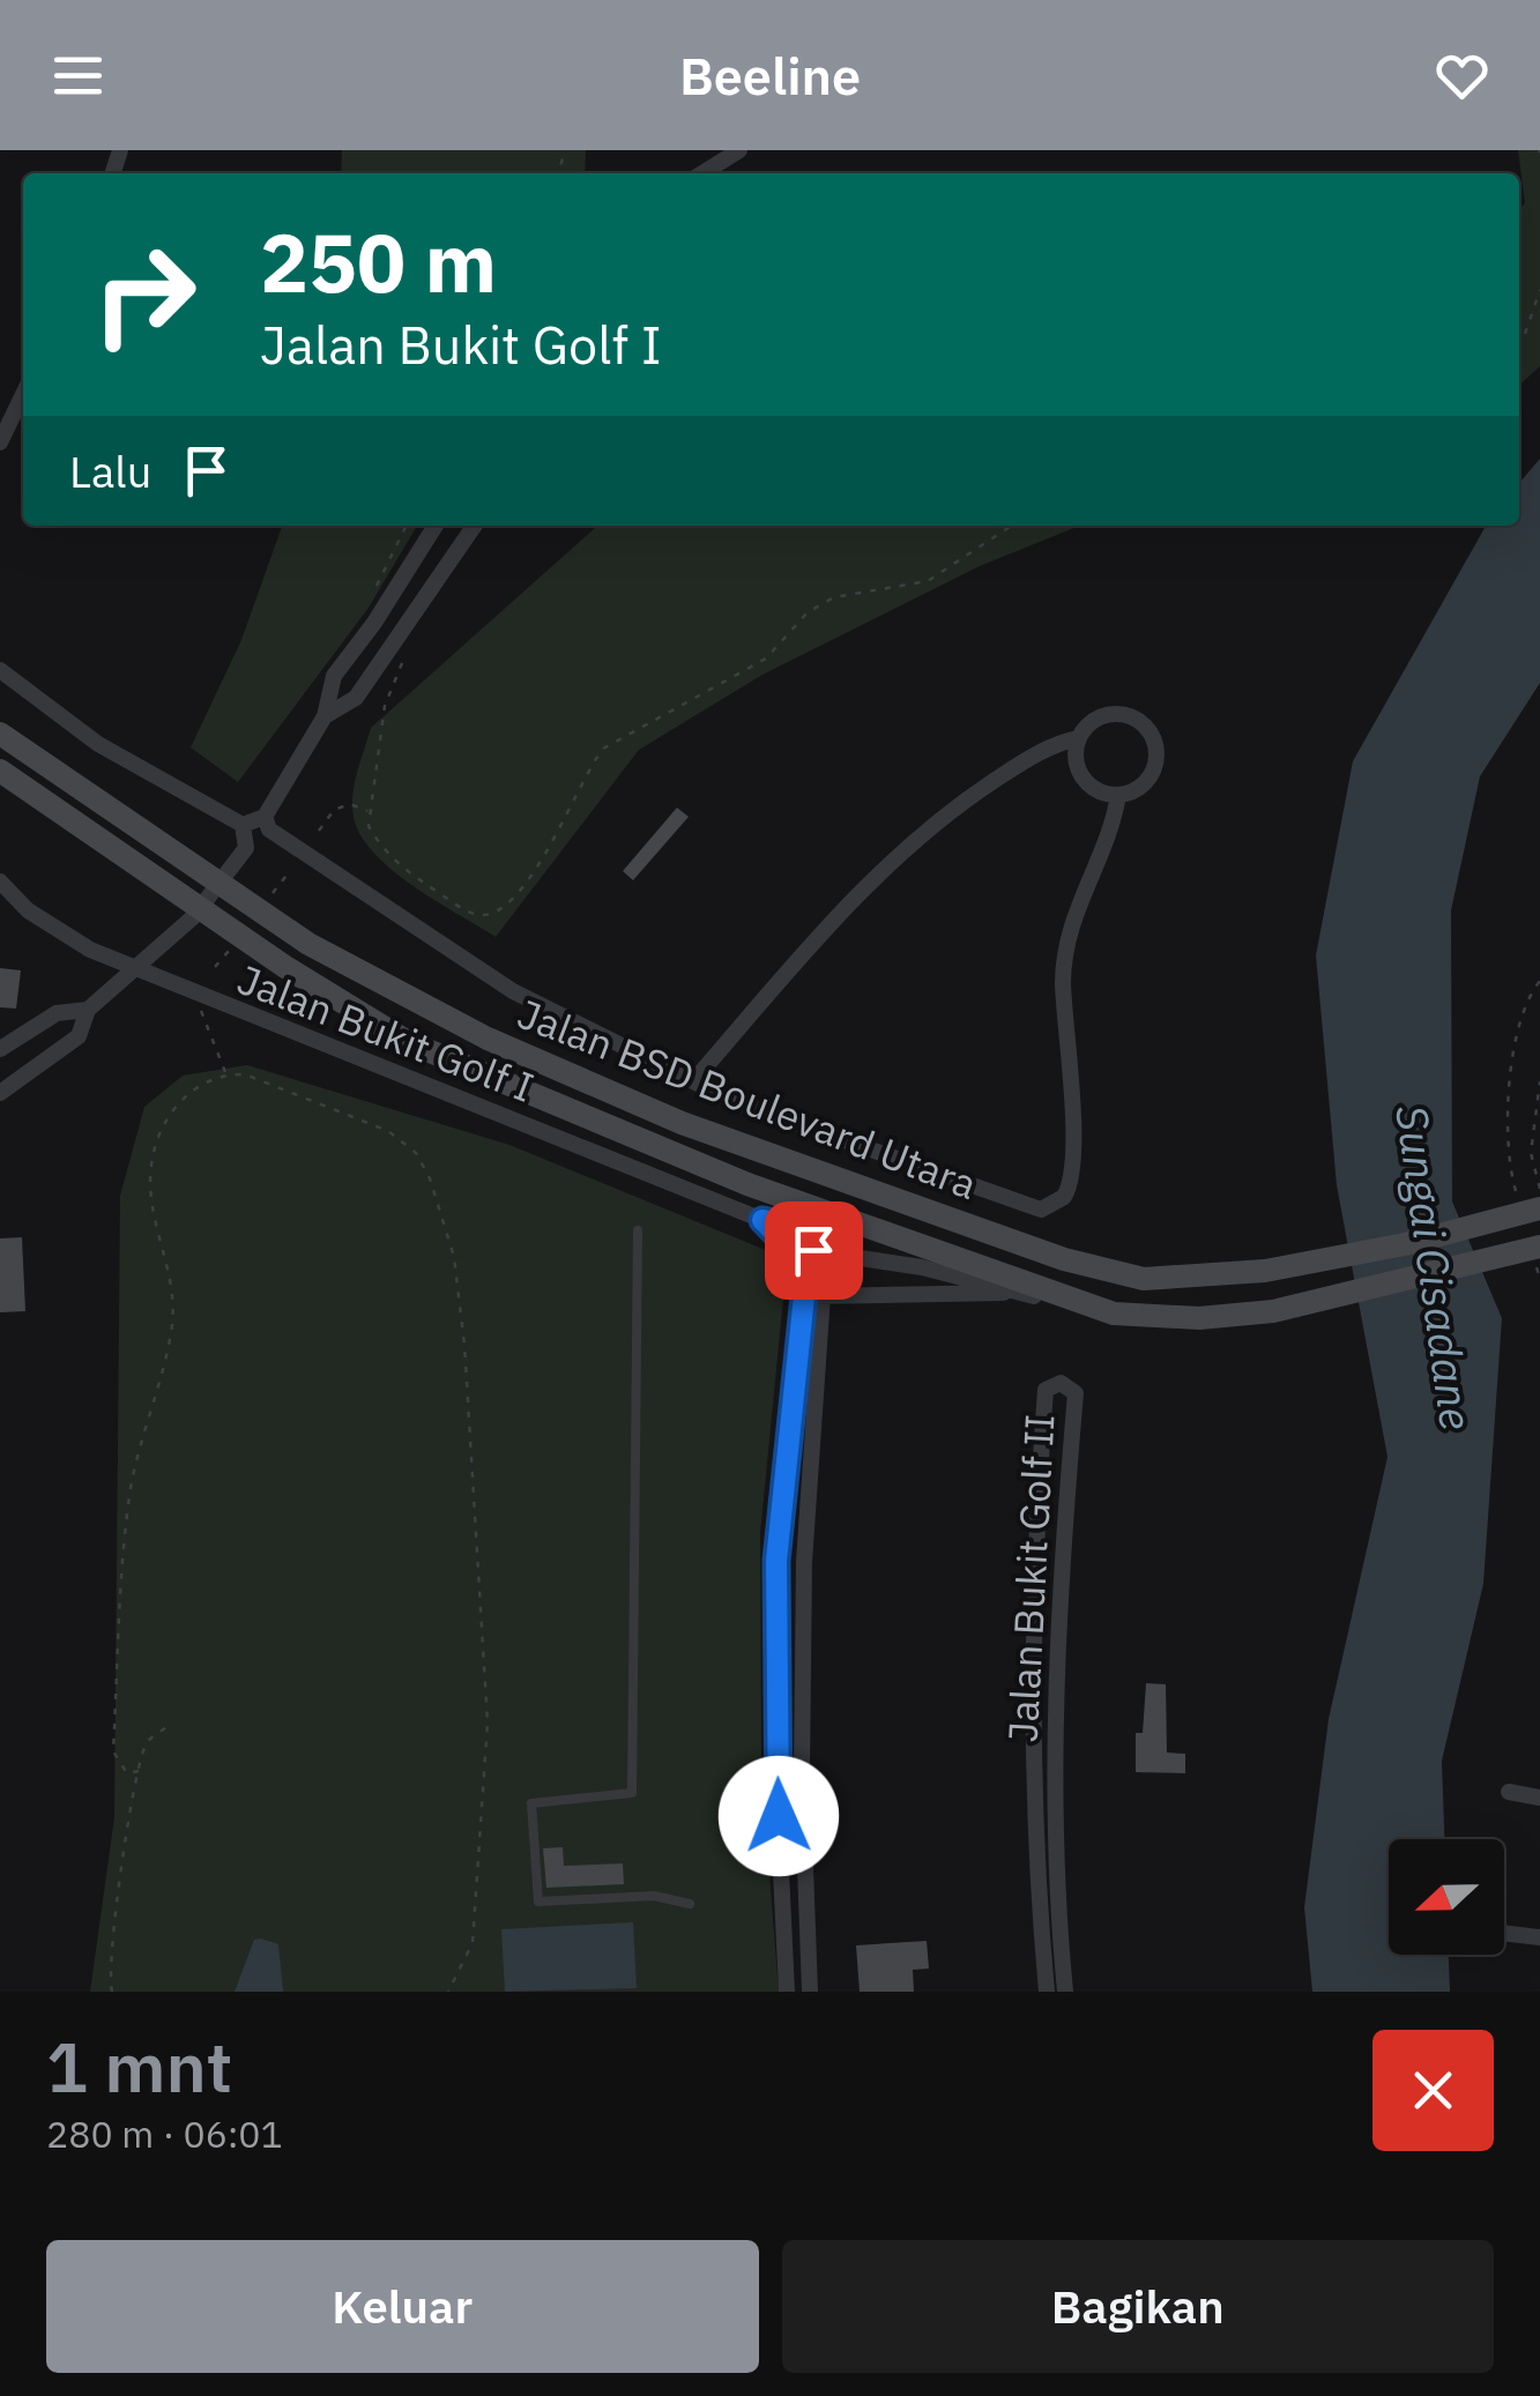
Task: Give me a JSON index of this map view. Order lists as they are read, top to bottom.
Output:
{
  "streets": {
    "main road": ["Jalan BSD Boulevard Utara"],
    "street": ["Jalan Bukit Golf I", "Jalan Bukit Golf II"]
  },
  "crossings": [
    ["Jalan Bukit Golf I", "Jalan BSD Boulevard Utara"]
  ],
  "water": ["Sungai Cisadane"],
  "north": "left",
  "page": {
    "header": "Beeline",
    "turn": ["250 m", "Jalan Bukit Golf I"],
    "then": "Lalu",
    "heading": ["1 mnt", "280 m · 06:01"],
    "buttons": ["Keluar", "Bagikan"]
  }
}
